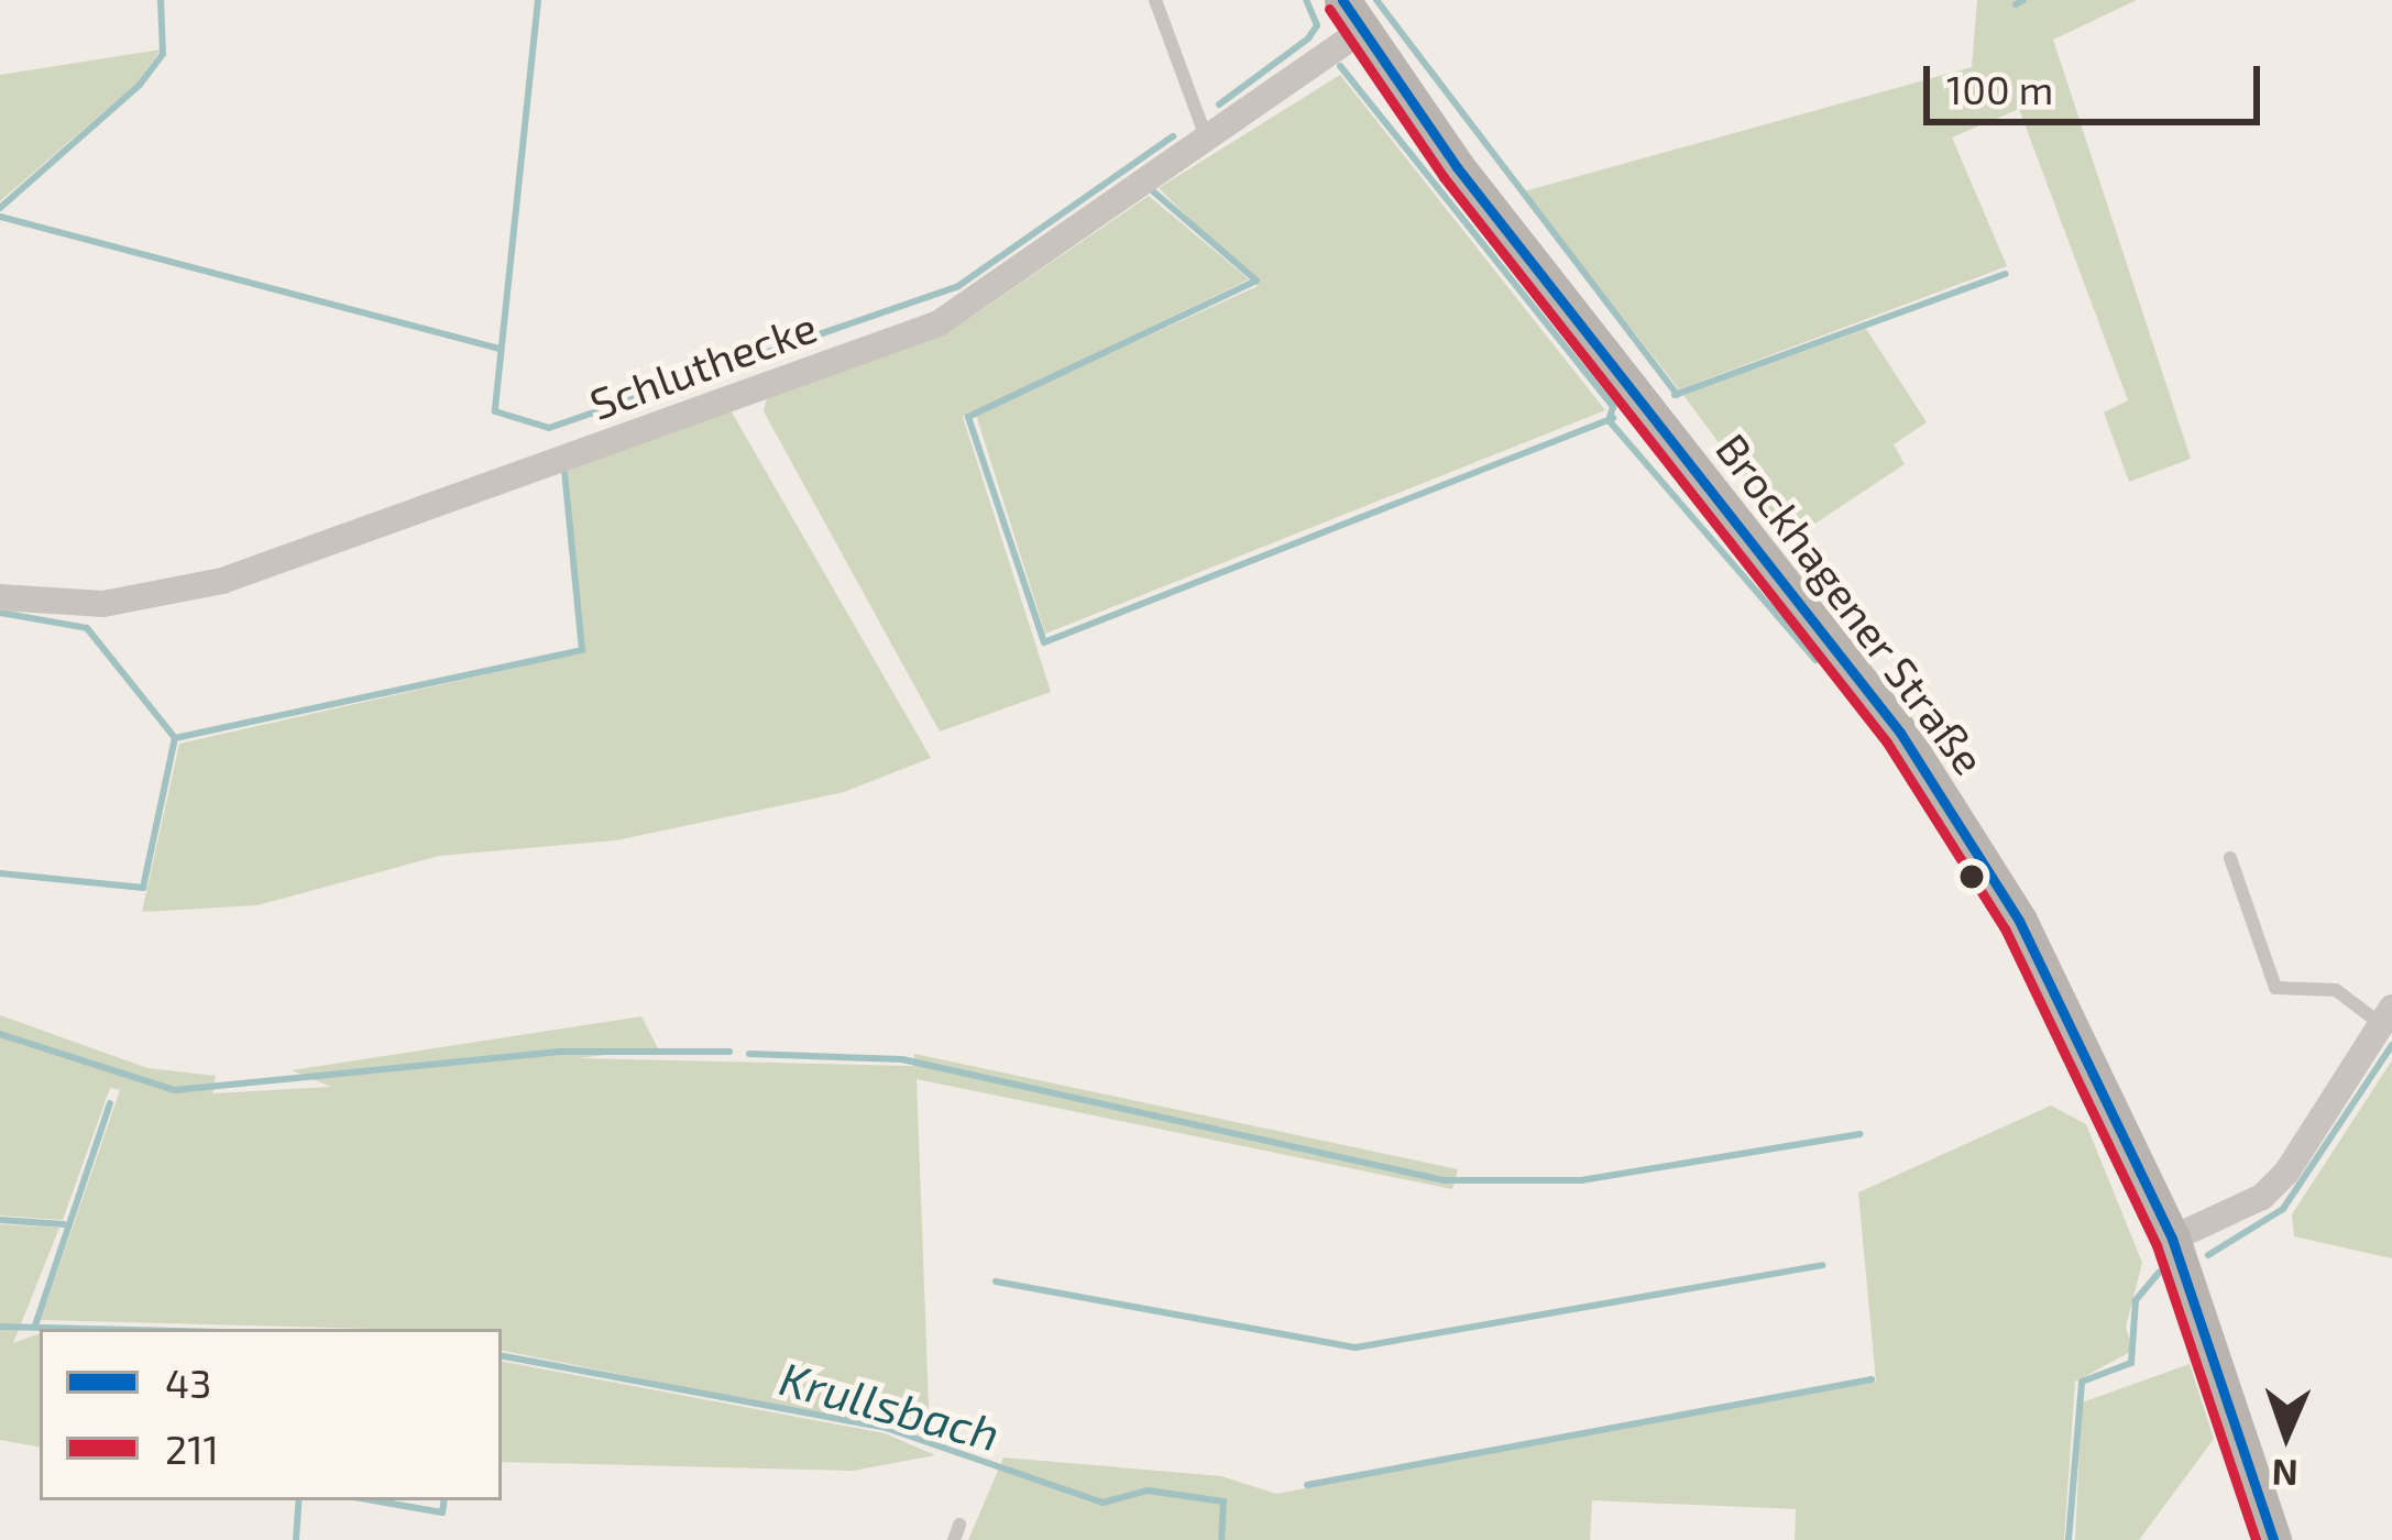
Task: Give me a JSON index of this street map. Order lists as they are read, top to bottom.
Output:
{
  "streets": {
    "main road": ["Brockhagener Straße"],
    "street": ["Schluthecke"]
  },
  "crossings": [
    ["Schluthecke", "Brockhagener Straße"]
  ],
  "water": ["Krullsbach"],
  "lines": ["transit line 43", "transit line 211"],
  "legend": ["43", "211"],
  "scale_bar": "100 m",
  "north": "bottom"
}
